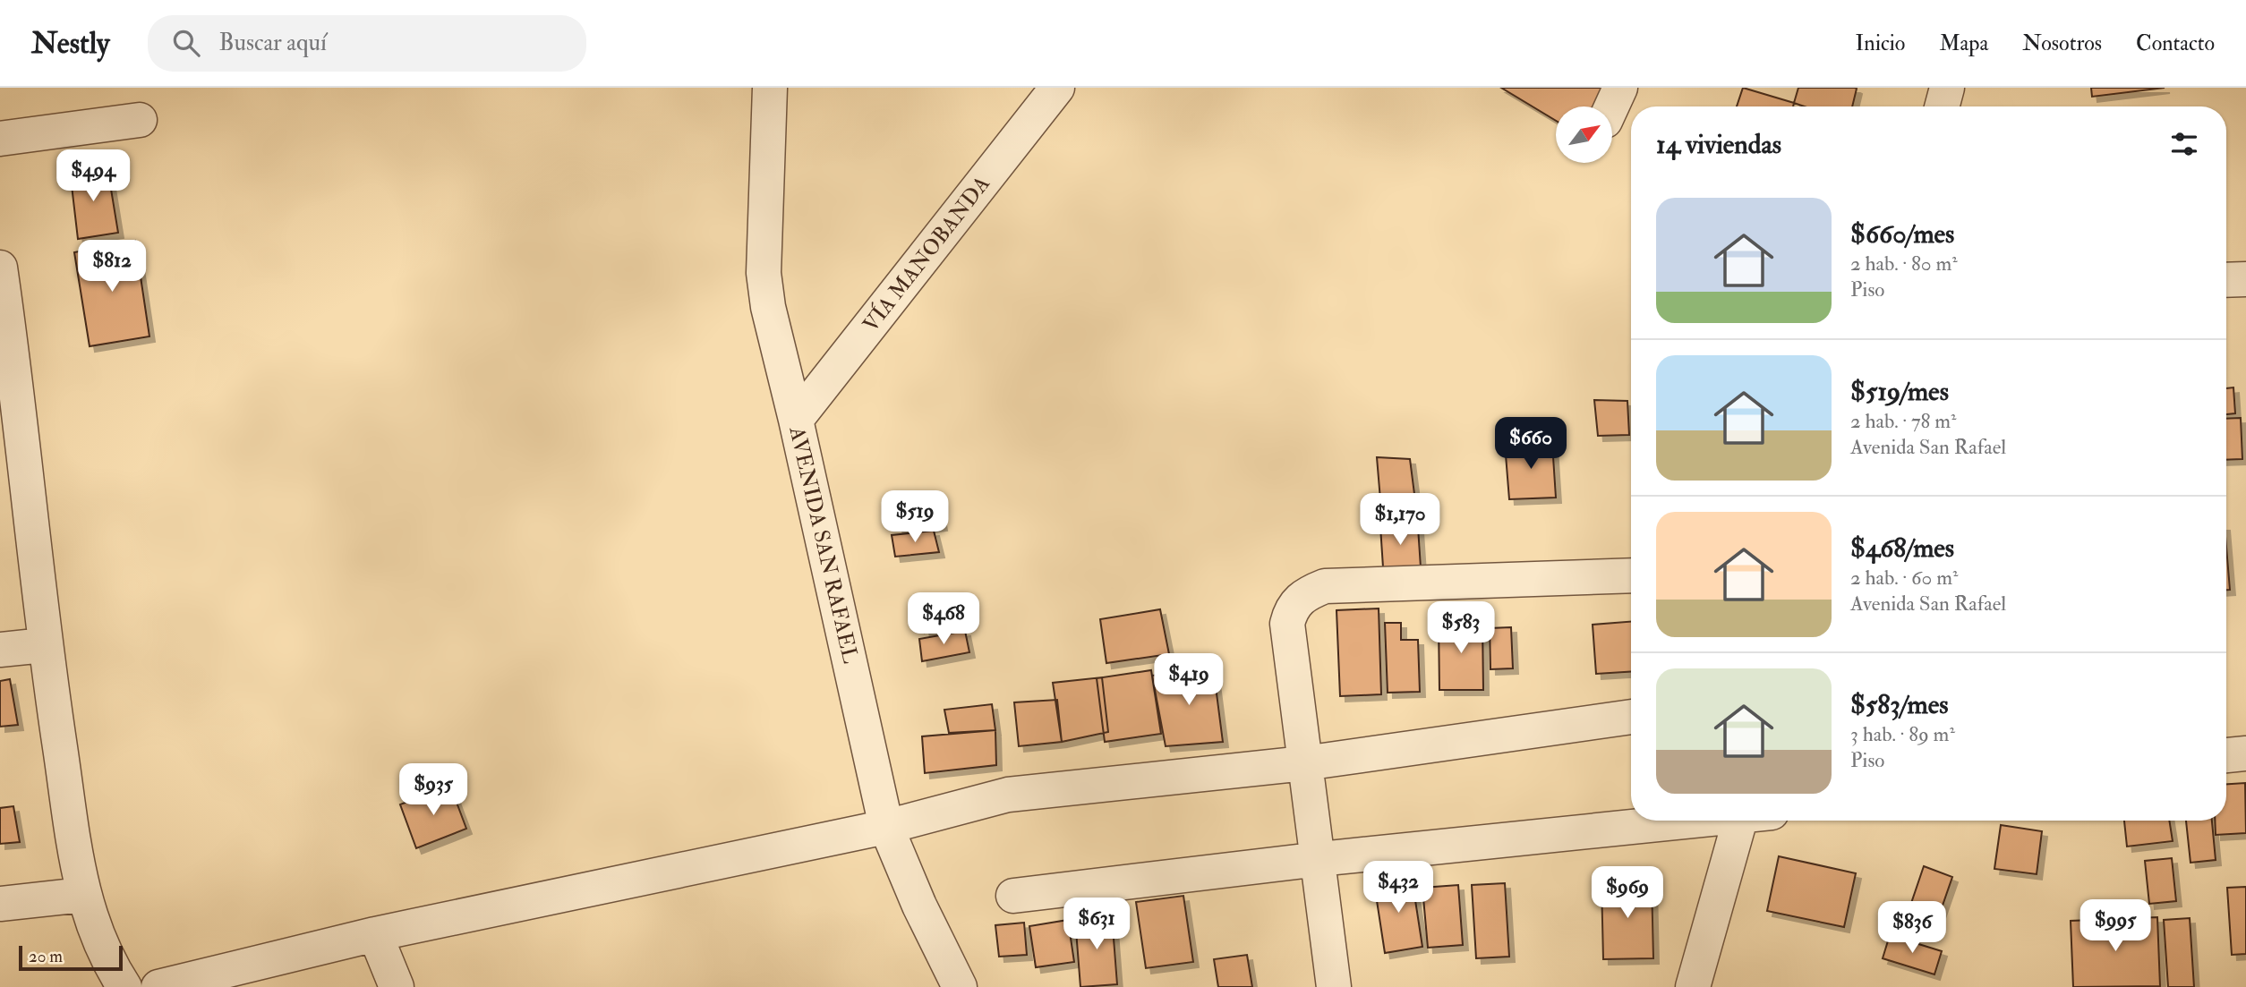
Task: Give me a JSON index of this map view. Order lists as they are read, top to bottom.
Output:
{
  "streets": {
    "street": ["VÍA MANOBANDA", "AVENIDA SAN RAFAEL"]
  },
  "crossings": [
    ["VÍA MANOBANDA", "AVENIDA SAN RAFAEL"]
  ],
  "scale_bar": "20 m",
  "north": "top right",
  "page": {
    "header": "Nestly",
    "search": "Buscar aquí",
    "nav": [
      "Inicio",
      "Mapa",
      "Nosotros",
      "Contacto"
    ],
    "heading": "14 viviendas",
    "price": [
      "$494",
      "$812",
      "$660",
      "$519",
      "$1,170",
      "$468",
      "$583",
      "$419",
      "$935",
      "$432",
      "$969",
      "$631",
      "$995",
      "$836"
    ],
    "list": [
      {
        "name": "$660/mes",
        "note": "2 hab. · 80 m² · Piso"
      },
      {
        "name": "$519/mes",
        "note": "2 hab. · 78 m² · Avenida San Rafael"
      },
      {
        "name": "$468/mes",
        "note": "2 hab. · 60 m² · Avenida San Rafael"
      },
      {
        "name": "$583/mes",
        "note": "3 hab. · 89 m² · Piso"
      }
    ],
    "scale": "20 m"
  }
}
